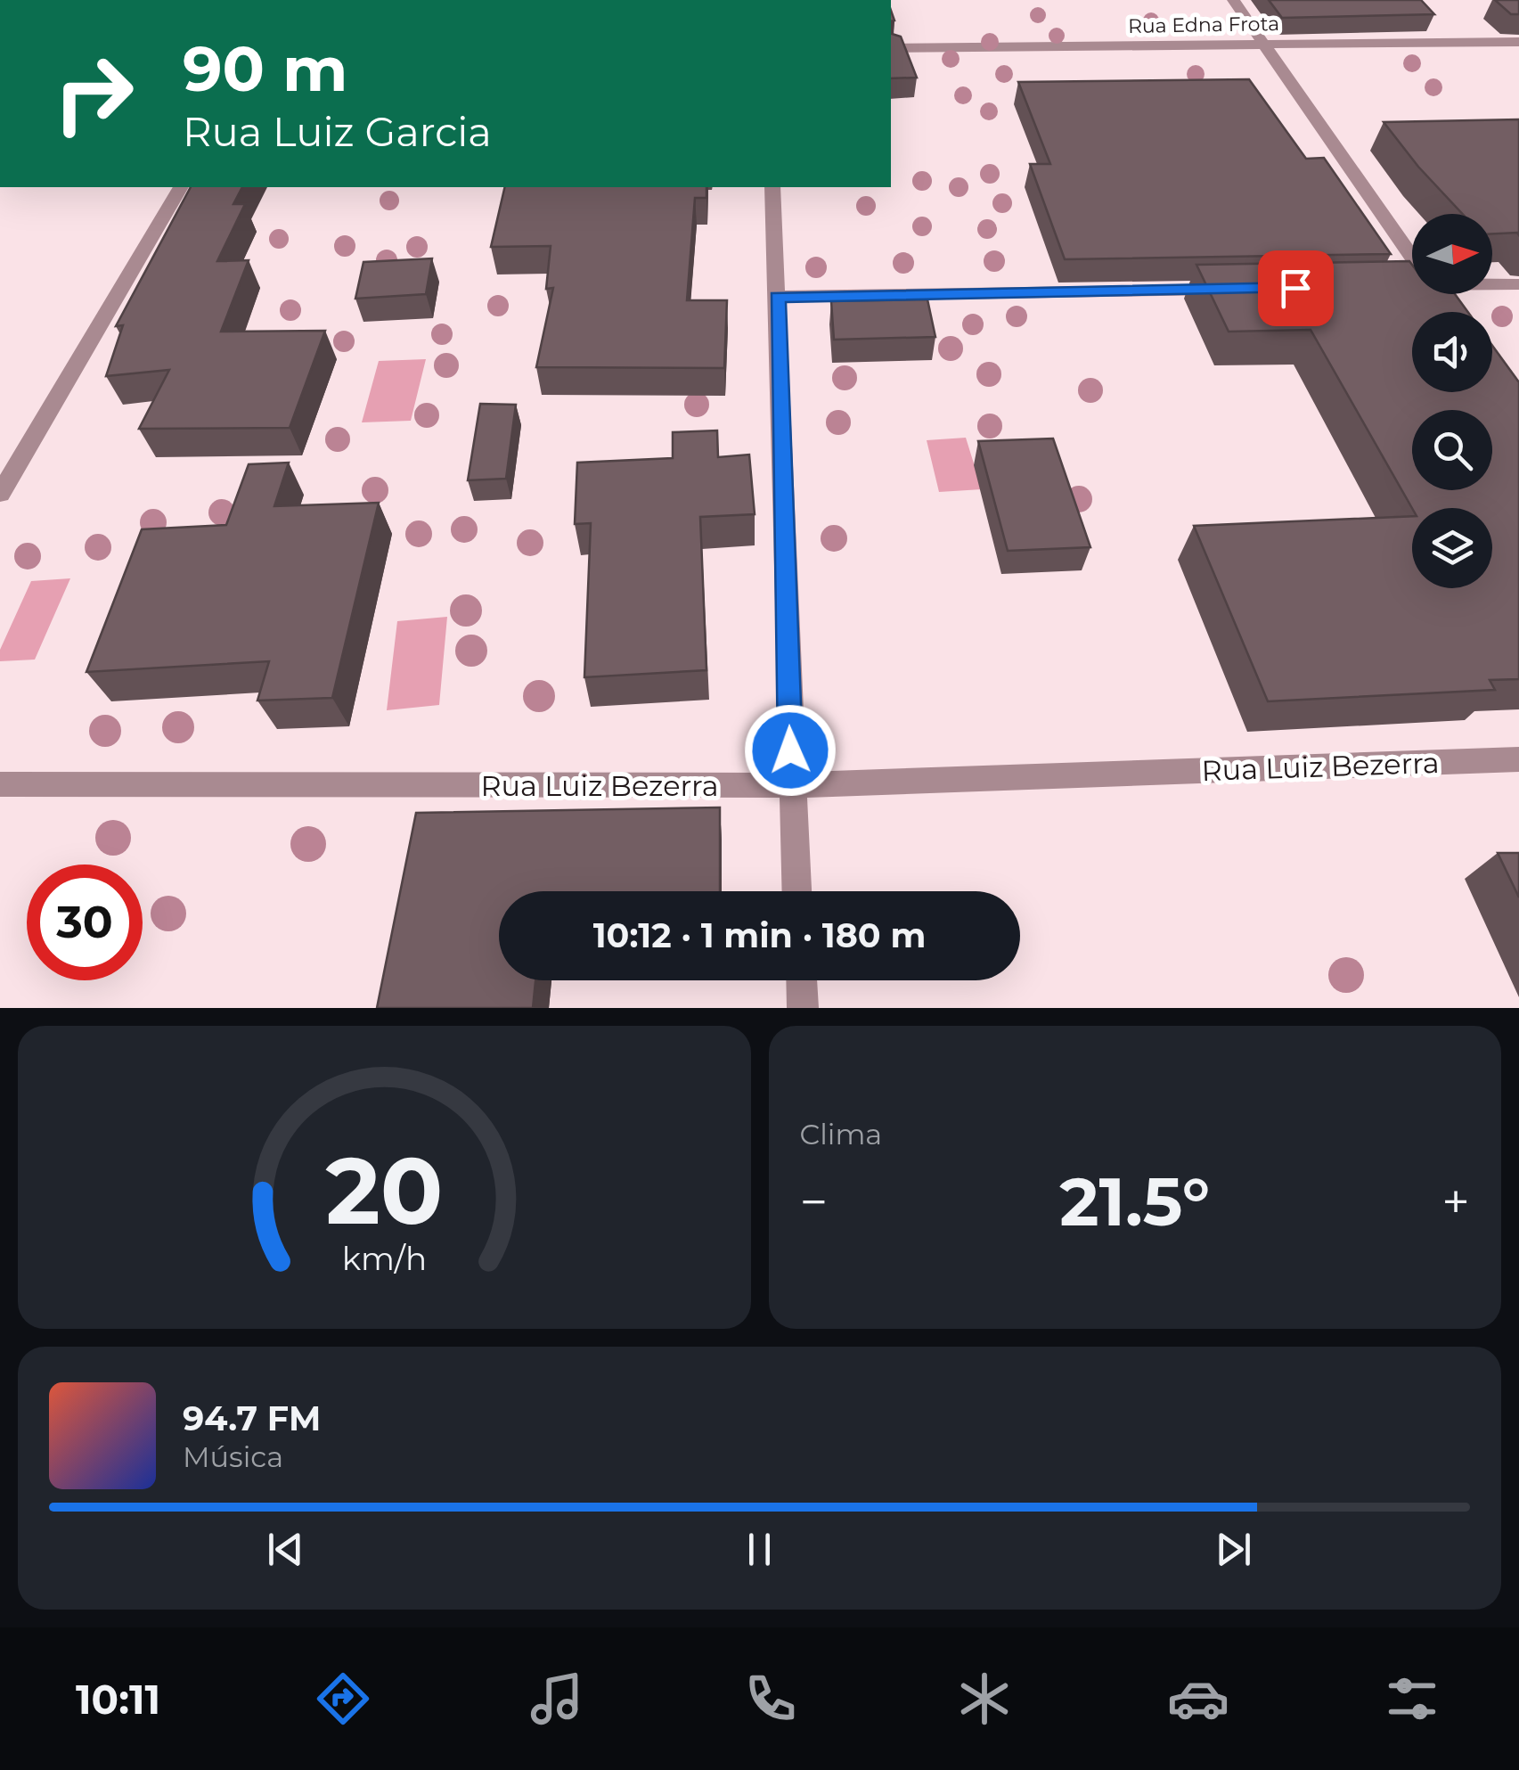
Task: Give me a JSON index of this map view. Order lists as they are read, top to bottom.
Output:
{
  "streets": {
    "street": ["Rua Edna Frota", "Rua Luiz Bezerra"]
  },
  "north": "right",
  "page": {
    "turn": ["90 m", "Rua Luiz Garcia"],
    "limit": "30",
    "trip": "10:12 · 1 min · 180 m",
    "tile": "Clima",
    "heat": ["−", "21.5°", "+"],
    "song": ["94.7 FM", "Música"],
    "tabs": "10:11",
    "gauge": ["20", "km/h"]
  }
}
